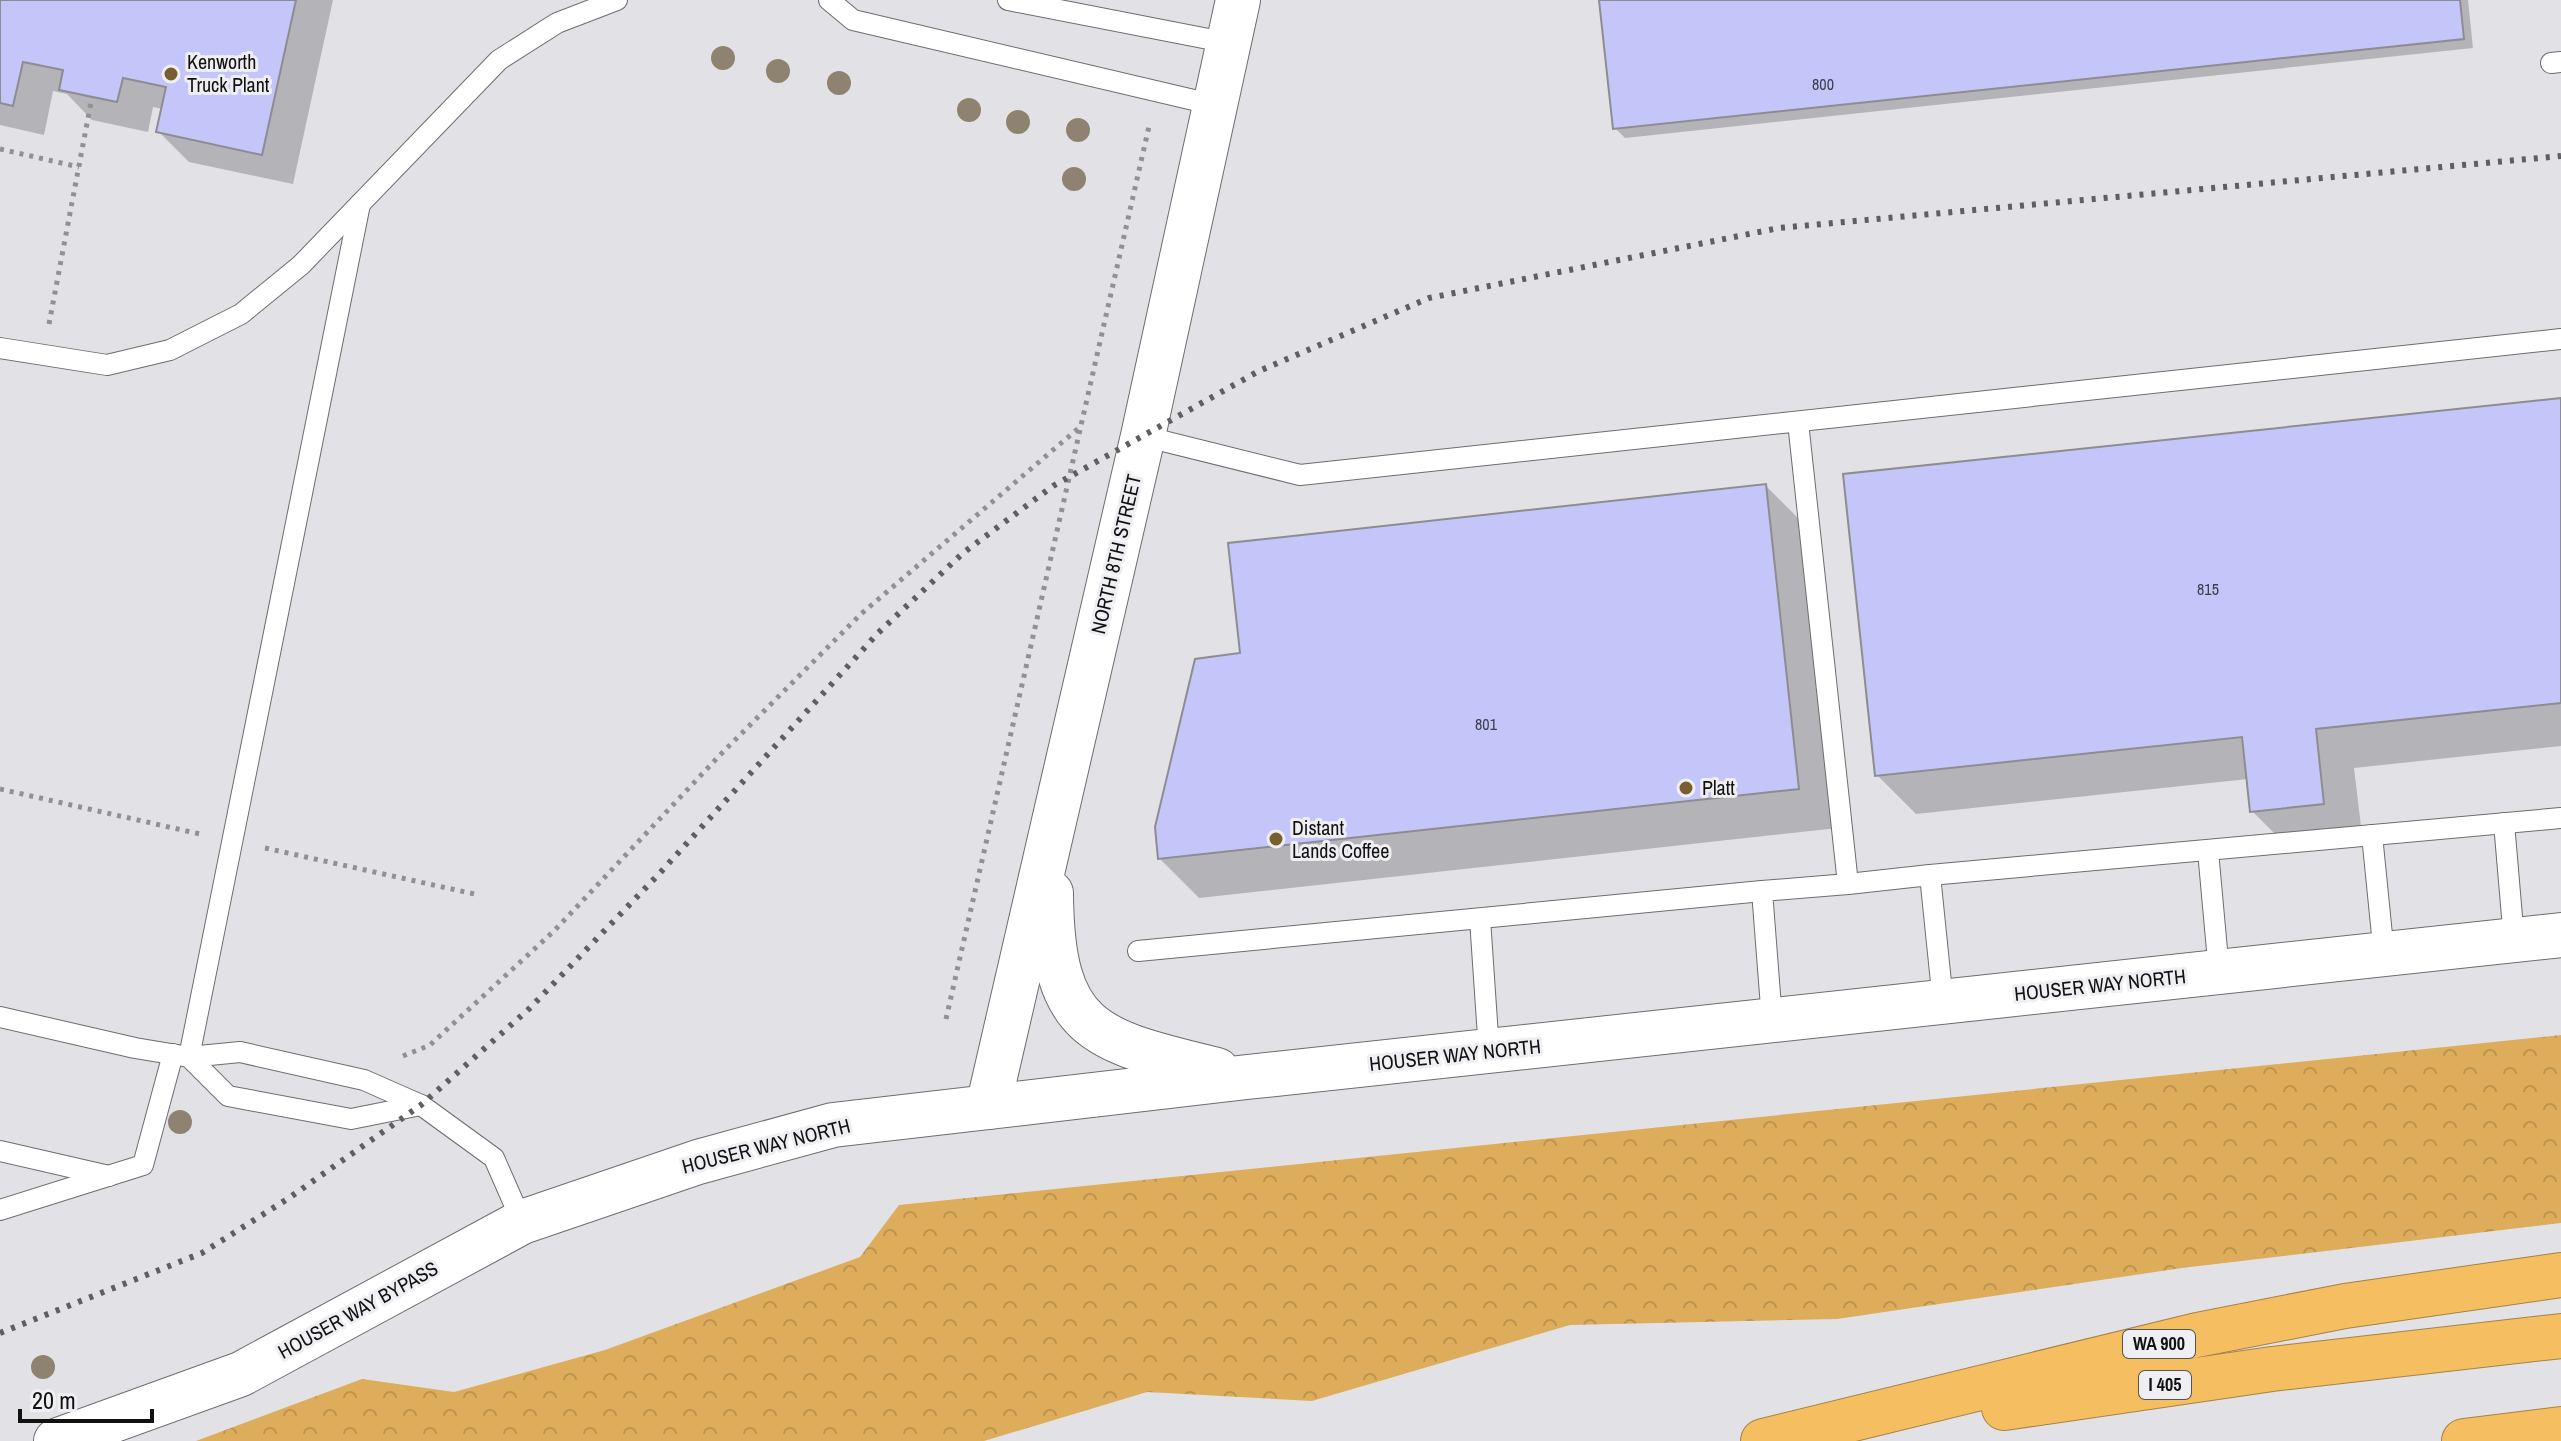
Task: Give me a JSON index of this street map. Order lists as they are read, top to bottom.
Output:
{
  "streets": {
    "highway": ["WA 900", "I 405"],
    "street": ["NORTH 8TH STREET", "HOUSER WAY NORTH", "HOUSER WAY BYPASS"]
  },
  "crossings": [
    ["NORTH 8TH STREET", "HOUSER WAY NORTH"],
    ["HOUSER WAY NORTH", "HOUSER WAY BYPASS"]
  ],
  "places": ["Kenworth Truck Plant", "Platt", "Distant Lands Coffee"],
  "house_numbers": ["800", "815", "801"],
  "scale_bar": "20 m"
}
